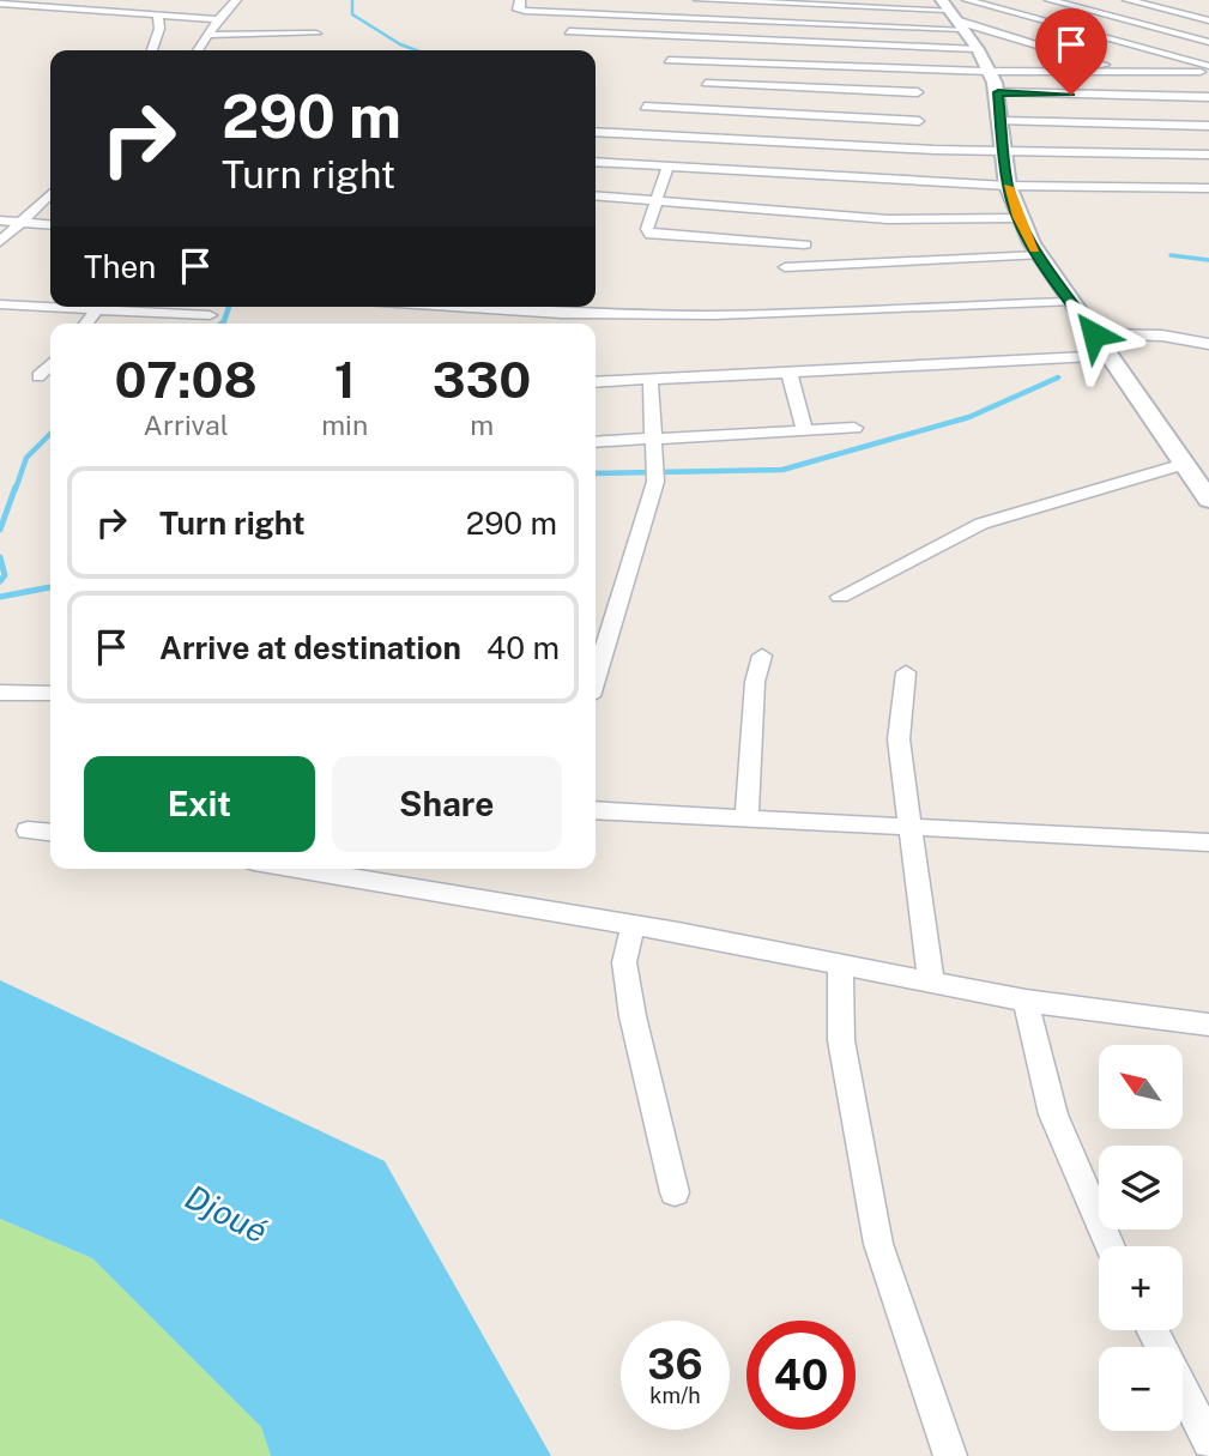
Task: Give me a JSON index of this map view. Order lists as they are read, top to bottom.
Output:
{
  "water": ["Djoué"],
  "north": "top left",
  "page": {
    "turn": ["290 m", "Turn right"],
    "then": "Then",
    "eta": [
      "07:08",
      "Arrival",
      "1",
      "min",
      "330",
      "m"
    ],
    "list": [
      {
        "name": "Turn right",
        "value": "290 m"
      },
      {
        "name": "Arrive at destination",
        "value": "40 m"
      }
    ],
    "buttons": ["Exit", "Share"],
    "map_buttons": ["+", "−"],
    "speed": "36 km/h",
    "limit": "40"
  }
}
